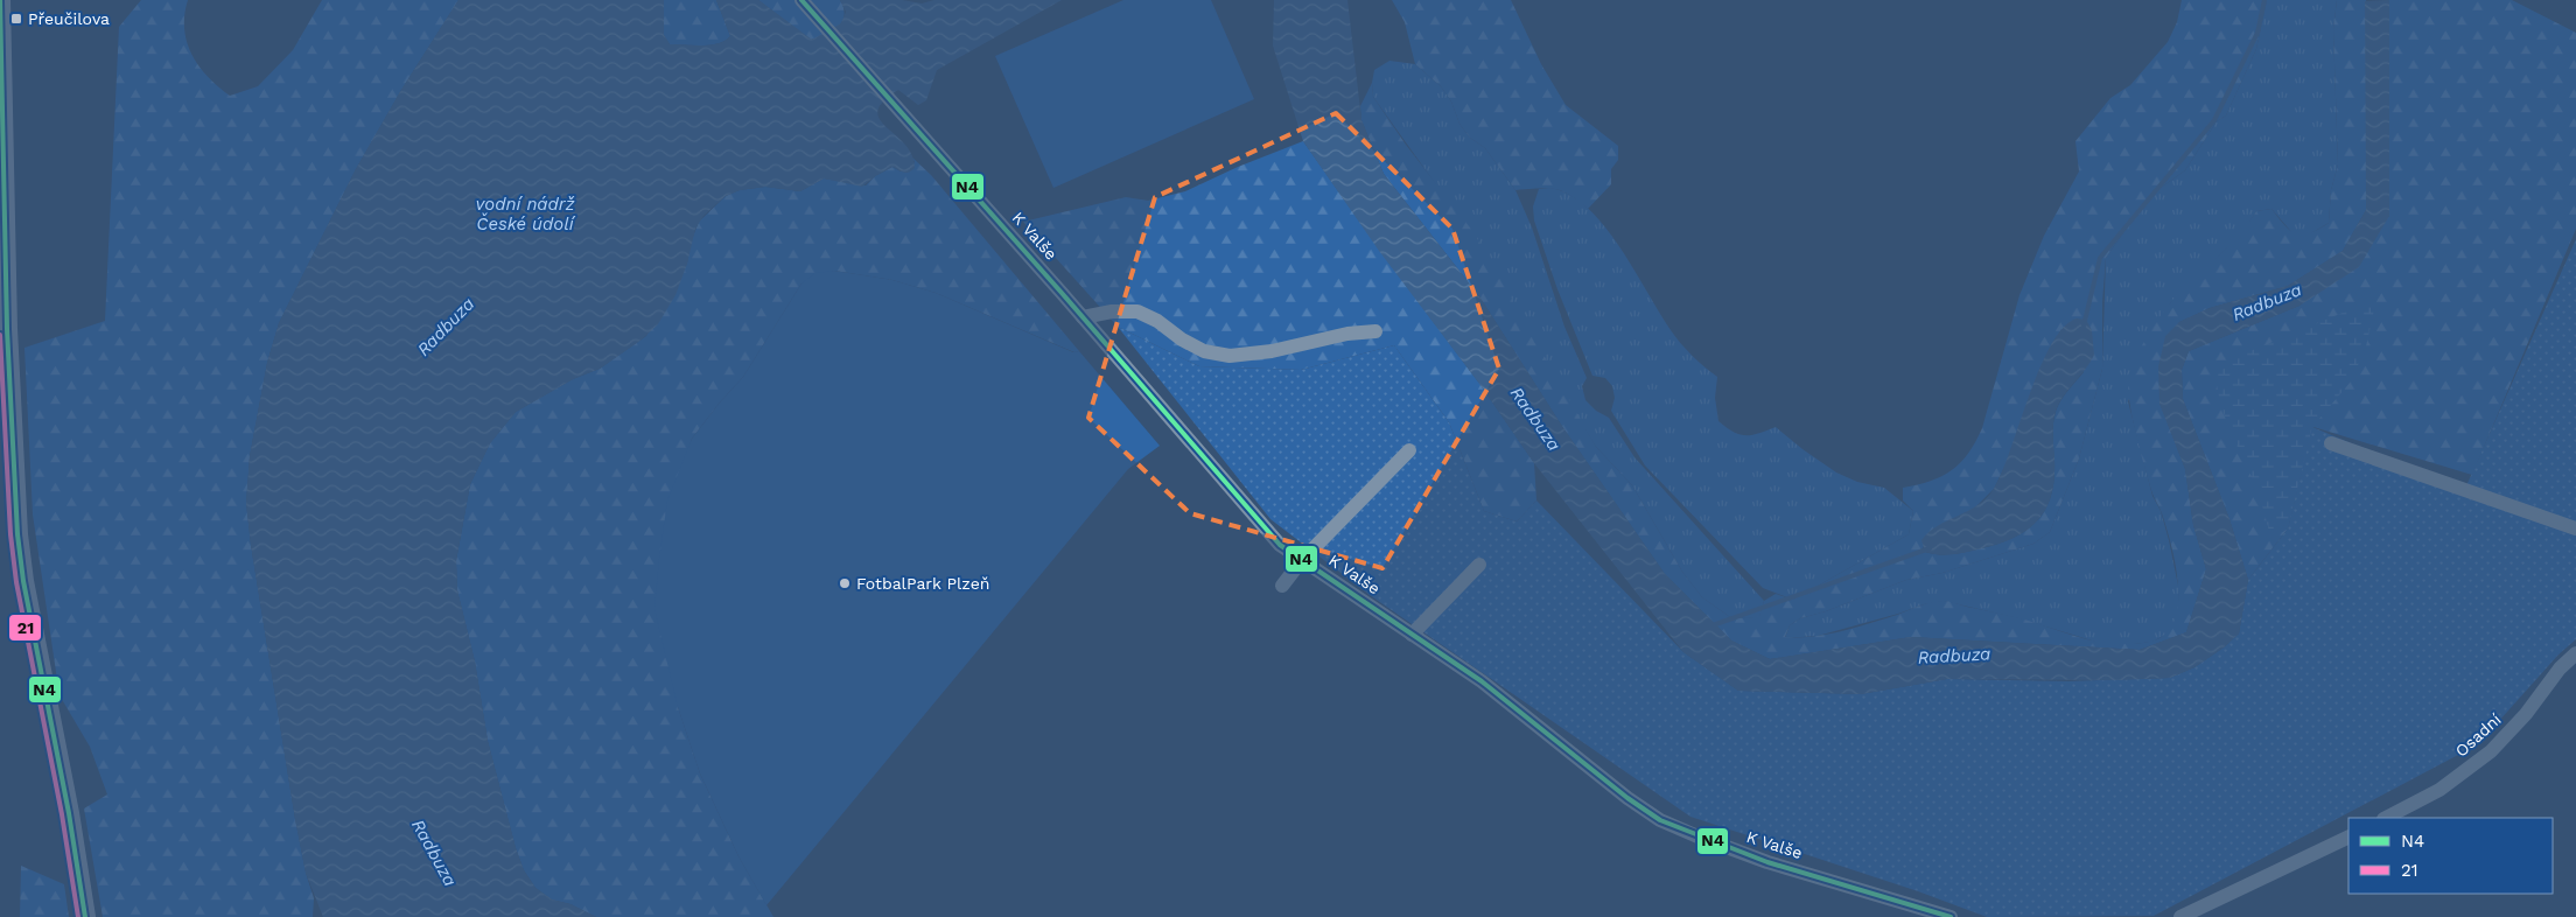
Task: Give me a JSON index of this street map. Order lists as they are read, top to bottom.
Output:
{
  "streets": {
    "street": ["K Valše", "Osadní"]
  },
  "water": ["vodní nádrž České údolí", "Radbuza"],
  "places": {
    "transit": ["Přeučilova"],
    "other": ["FotbalPark Plzeň"]
  },
  "lines": ["transit line N4", "transit line 21"],
  "legend": ["N4", "21"]
}
